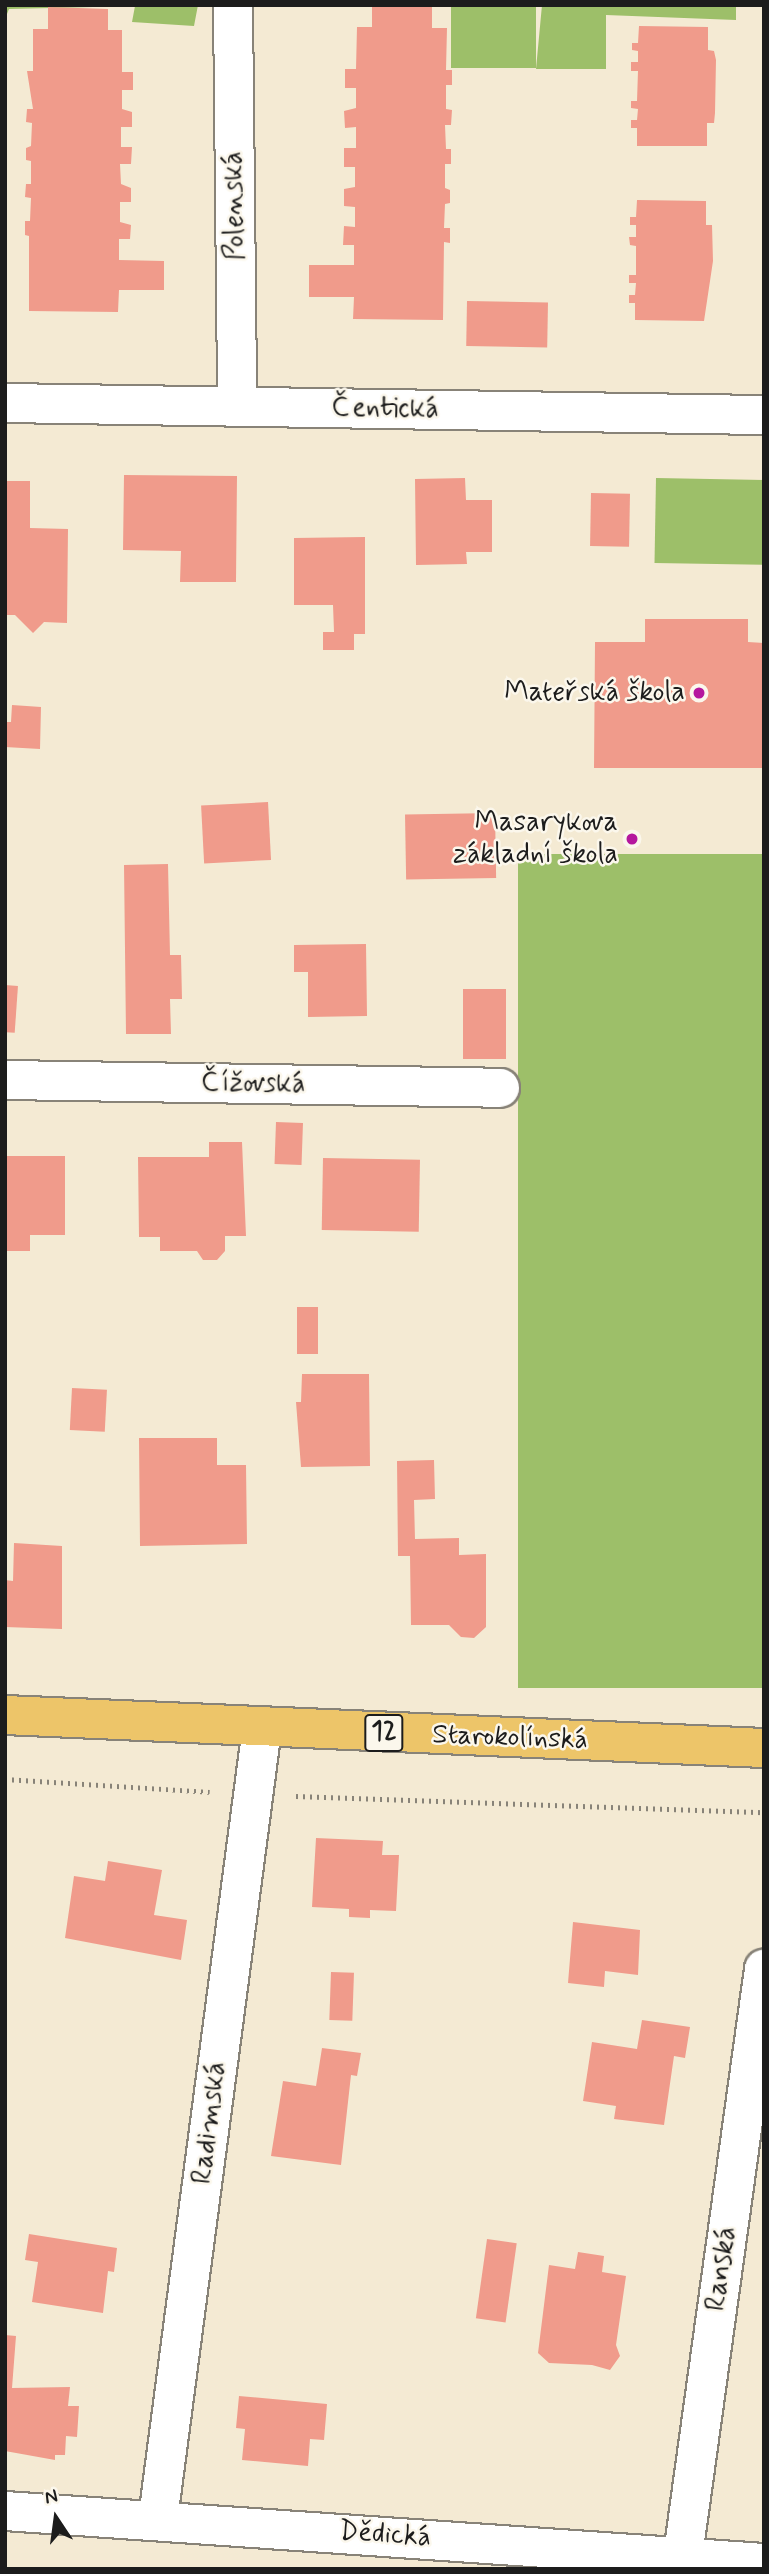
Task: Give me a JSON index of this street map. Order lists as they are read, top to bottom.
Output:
{
  "streets": {
    "main road": ["12", "Starokolínská"],
    "street": [
      "Polenská",
      "Čentická",
      "Čížovská",
      "Radimská",
      "Ranská",
      "Dědická"
    ]
  },
  "crossings": [
    ["Polenská", "Čentická"],
    ["Starokolínská", "Radimská"],
    ["Radimská", "Dědická"],
    ["Ranská", "Dědická"]
  ],
  "places": ["Mateřská škola", "Masarykova základní škola"],
  "north": "top"
}
